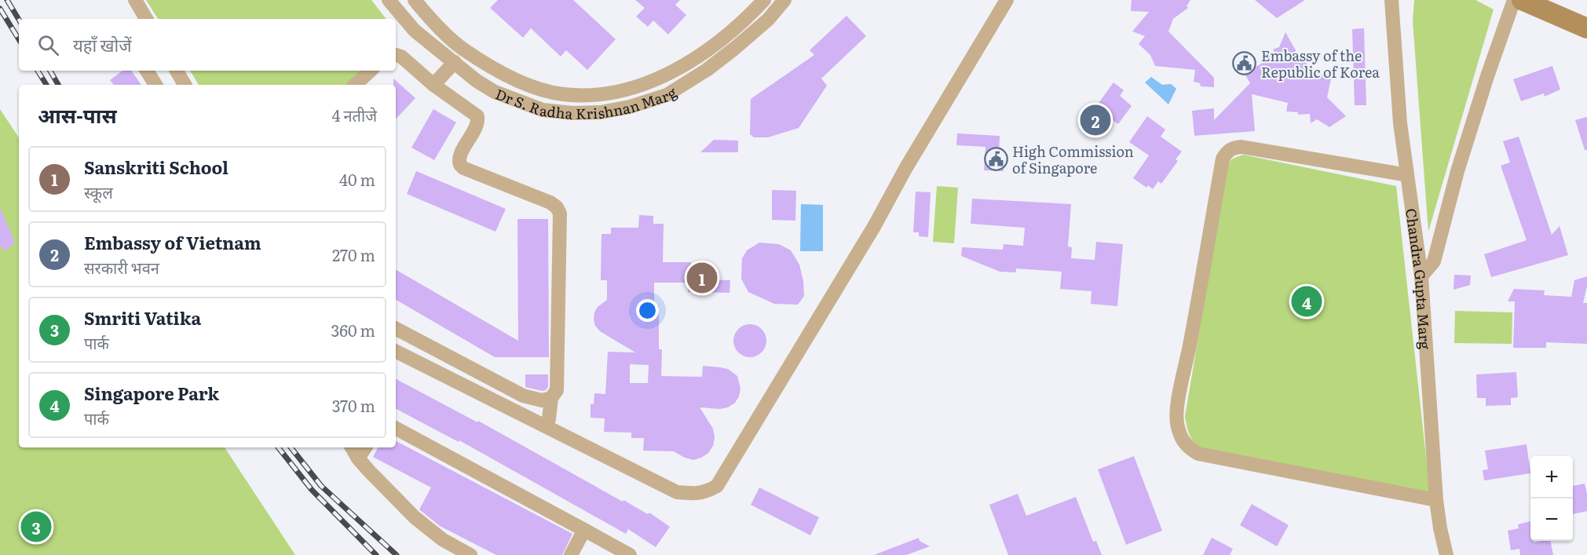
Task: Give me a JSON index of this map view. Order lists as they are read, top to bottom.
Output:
{
  "streets": {
    "street": ["Dr S. Radha Krishnan Marg", "Chandra Gupta Marg"]
  },
  "places": {
    "public building": ["Embassy of the Republic of Korea", "High Commission of Singapore"]
  },
  "page": {
    "search": "यहाँ खोजें",
    "heading": ["आस-पास", "4 नतीजे"],
    "pins": [
      "2",
      "1",
      "4",
      "3"
    ],
    "list": [
      {
        "mark": "1",
        "name": "Sanskriti School",
        "note": "स्कूल",
        "value": "40 m"
      },
      {
        "mark": "2",
        "name": "Embassy of Vietnam",
        "note": "सरकारी भवन",
        "value": "270 m"
      },
      {
        "mark": "3",
        "name": "Smriti Vatika",
        "note": "पार्क",
        "value": "360 m"
      },
      {
        "mark": "4",
        "name": "Singapore Park",
        "note": "पार्क",
        "value": "370 m"
      }
    ],
    "map_buttons": ["+", "−"]
  }
}
